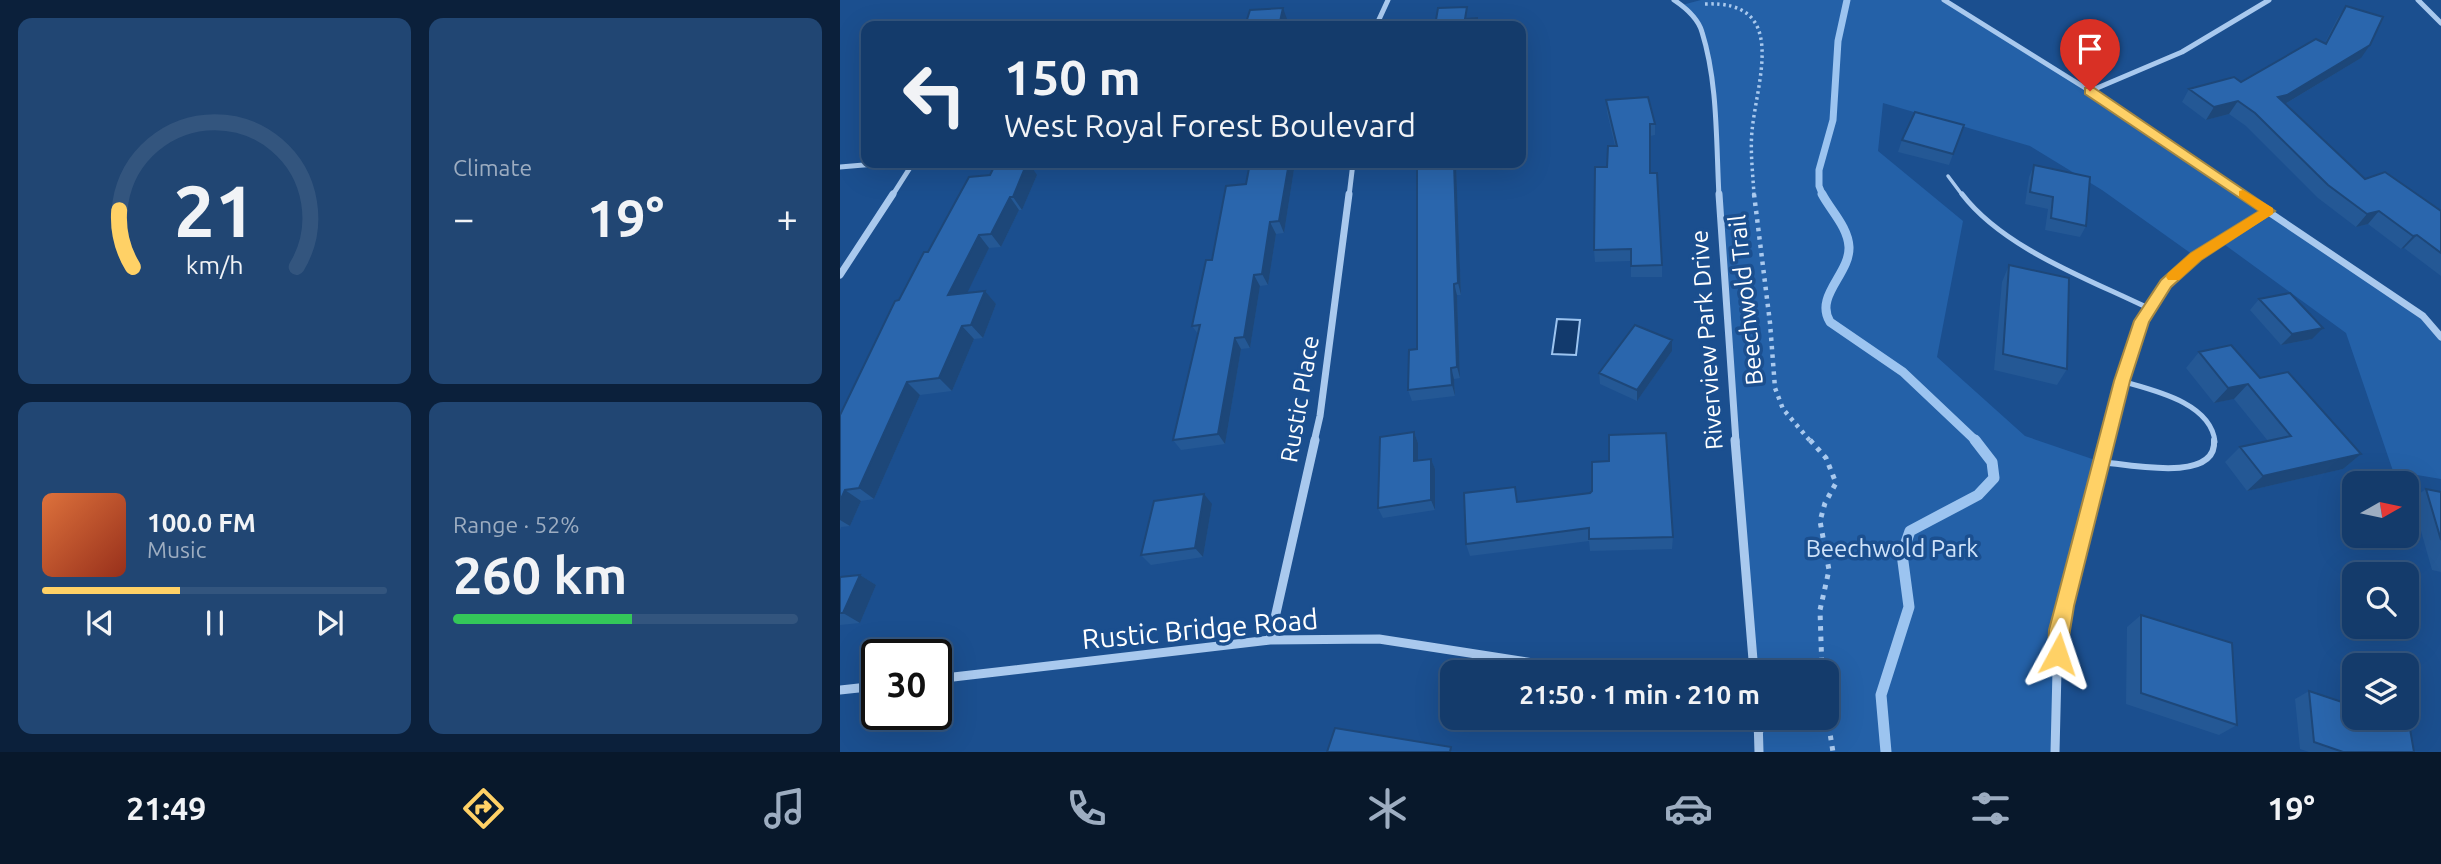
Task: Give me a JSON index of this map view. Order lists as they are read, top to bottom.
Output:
{
  "streets": {
    "street": ["Riverview Park Drive", "Rustic Place", "Rustic Bridge Road"],
    "path": ["Beechwold Trail"]
  },
  "crossings": [
    ["Beechwold Trail", "Riverview Park Drive"],
    ["Rustic Place", "Rustic Bridge Road"]
  ],
  "parks": ["Beechwold Park"],
  "north": "right",
  "page": {
    "tile": [
      "Climate",
      ["Range · 52%", "260 km"]
    ],
    "turn": ["150 m", "West Royal Forest Boulevard"],
    "heat": ["−", "19°", "+"],
    "song": ["100.0 FM", "Music"],
    "limit": "30",
    "trip": "21:50 · 1 min · 210 m",
    "tabs": ["21:49", "19°"],
    "gauge": ["21", "km/h"]
  }
}
